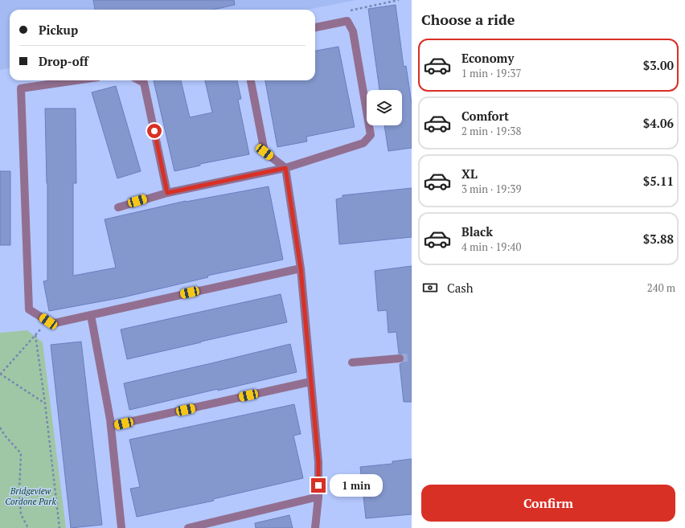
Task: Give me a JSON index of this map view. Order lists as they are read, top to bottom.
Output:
{
  "parks": ["Bridgeview Cordone Park"],
  "page": {
    "heading": "Choose a ride",
    "banner": ["Pickup", "Drop-off"],
    "list": [
      {
        "name": "Economy",
        "note": "1 min · 19:37",
        "value": "$3.00"
      },
      {
        "name": "Comfort",
        "note": "2 min · 19:38",
        "value": "$4.06"
      },
      {
        "name": "XL",
        "note": "3 min · 19:39",
        "value": "$5.11"
      },
      {
        "name": "Black",
        "note": "4 min · 19:40",
        "value": "$3.88"
      }
    ],
    "pay": ["Cash", "240 m"],
    "bubble": "1 min",
    "buttons": "Confirm"
  }
}
